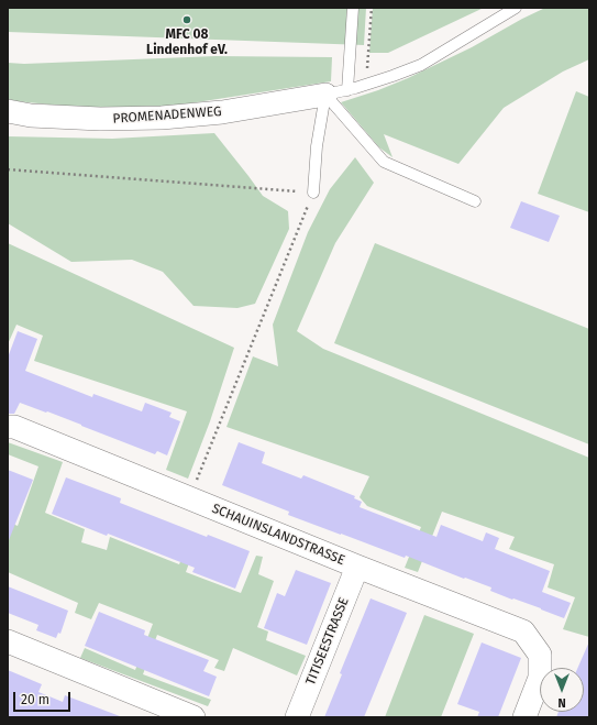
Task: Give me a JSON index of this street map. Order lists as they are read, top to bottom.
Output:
{
  "streets": {
    "street": ["PROMENADENWEG", "SCHAUINSLANDSTRASSE", "TITISEESTRASSE"]
  },
  "crossings": [
    ["SCHAUINSLANDSTRASSE", "TITISEESTRASSE"]
  ],
  "places": ["MFC 08 Lindenhof eV."],
  "scale_bar": "20 m",
  "north": "bottom"
}
